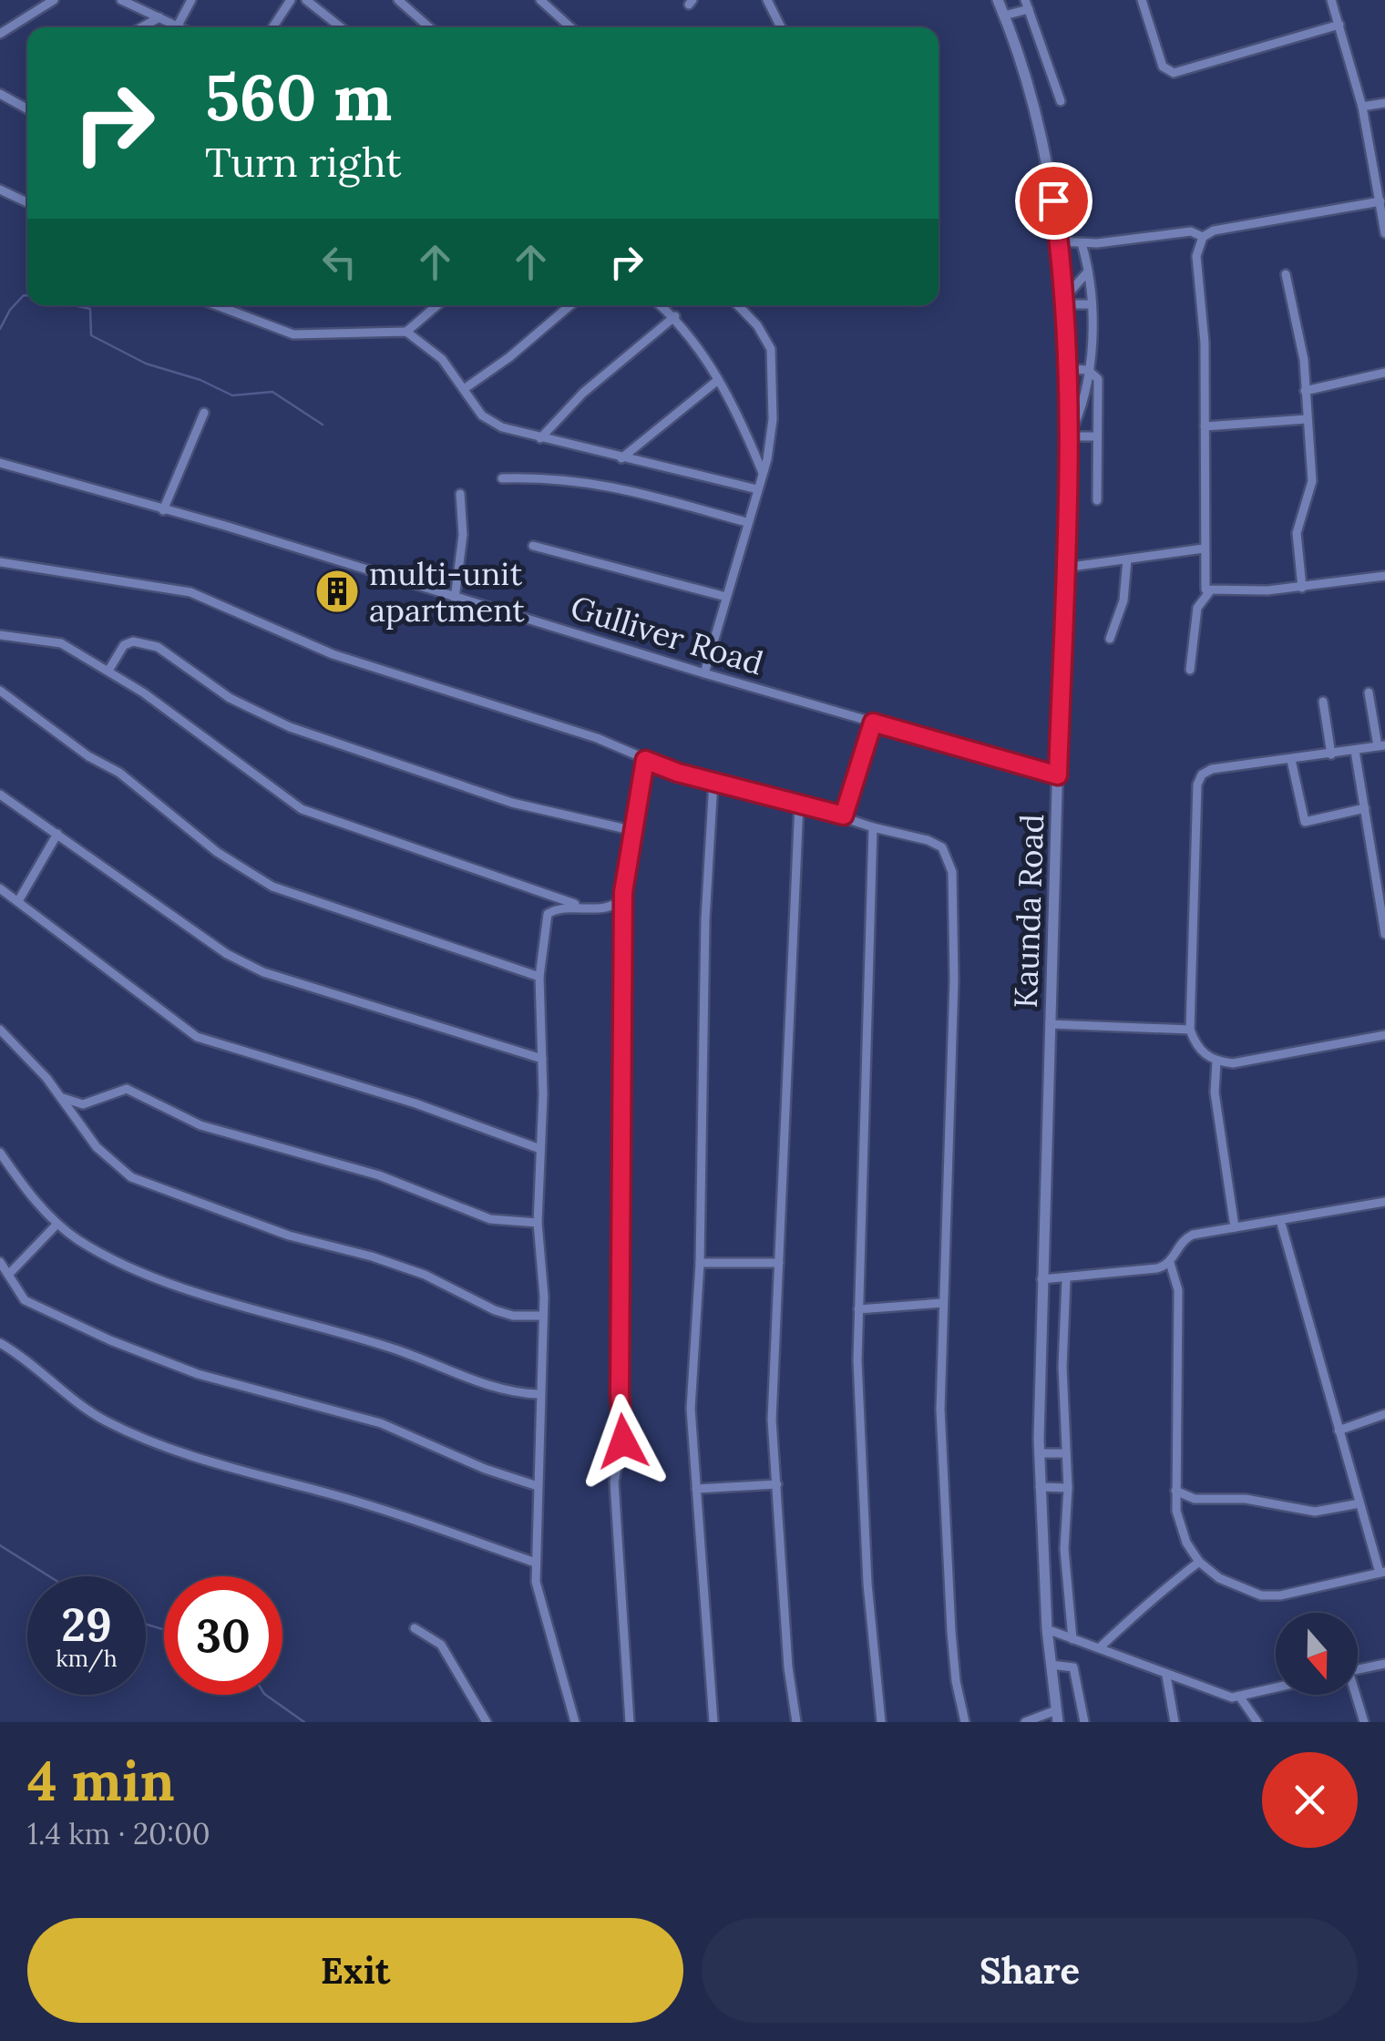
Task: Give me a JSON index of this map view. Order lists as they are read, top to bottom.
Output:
{
  "streets": {
    "main road": ["Kaunda Road"],
    "street": ["Gulliver Road"]
  },
  "crossings": [
    ["Gulliver Road", "Kaunda Road"]
  ],
  "places": {
    "building": ["multi-unit apartment"]
  },
  "north": "bottom",
  "page": {
    "turn": ["560 m", "Turn right"],
    "speed": "29 km/h",
    "limit": "30",
    "heading": ["4 min", "1.4 km · 20:00"],
    "buttons": ["Exit", "Share"]
  }
}
